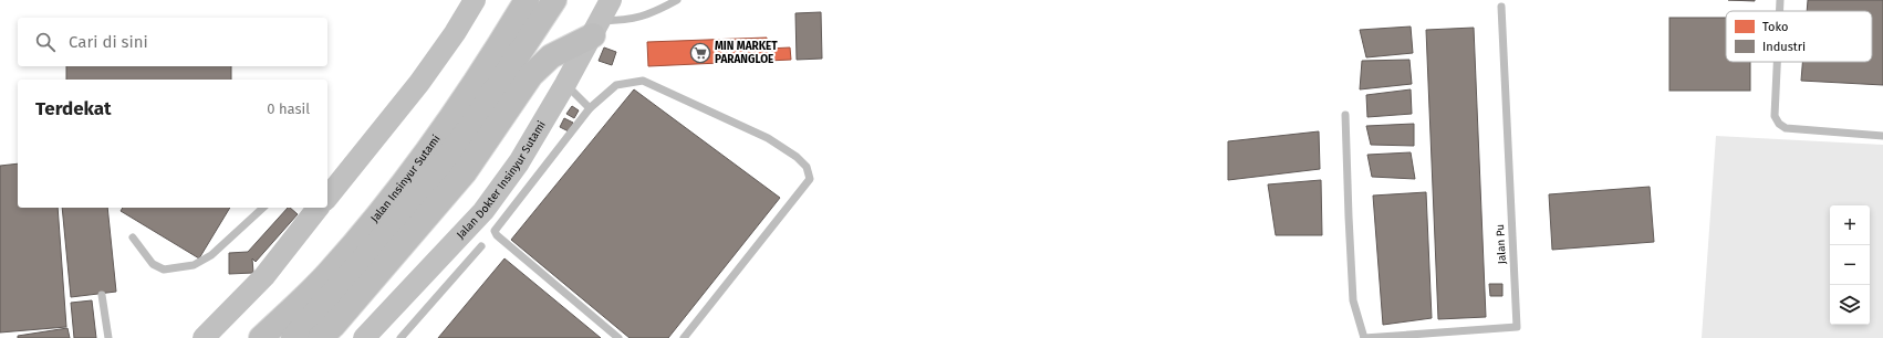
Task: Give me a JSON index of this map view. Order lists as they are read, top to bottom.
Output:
{
  "streets": {
    "highway": ["Jalan Insinyur Sutami"],
    "street": ["Jalan Dokter Insinyur Sutami"],
    "lane": ["Jalan Pu"]
  },
  "places": {
    "supermarket": ["MIN MARKET PARANGLOE"]
  },
  "legend": ["Toko", "Industri"],
  "page": {
    "search": "Cari di sini",
    "heading": ["Terdekat", "0 hasil"],
    "map_buttons": ["+", "−"]
  }
}
